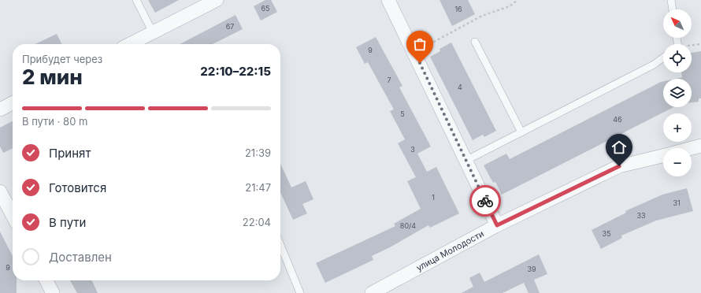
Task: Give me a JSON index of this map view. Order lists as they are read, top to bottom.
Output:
{
  "streets": {
    "street": ["улица Молодости"]
  },
  "house_numbers": [
    "65",
    "16",
    "67",
    "9",
    "7",
    "4",
    "5",
    "46",
    "3",
    "1",
    "31",
    "33",
    "80/4",
    "35",
    "9",
    "39"
  ],
  "north": "top left",
  "page": {
    "map_buttons": ["+", "−"],
    "heading": ["2 мин", "Прибудет через", "22:10–22:15"],
    "bar": "В пути · 80 m",
    "list": [
      ["Принят", "21:39"],
      ["Готовится", "21:47"],
      ["В пути", "22:04"],
      "Доставлен"
    ]
  }
}
